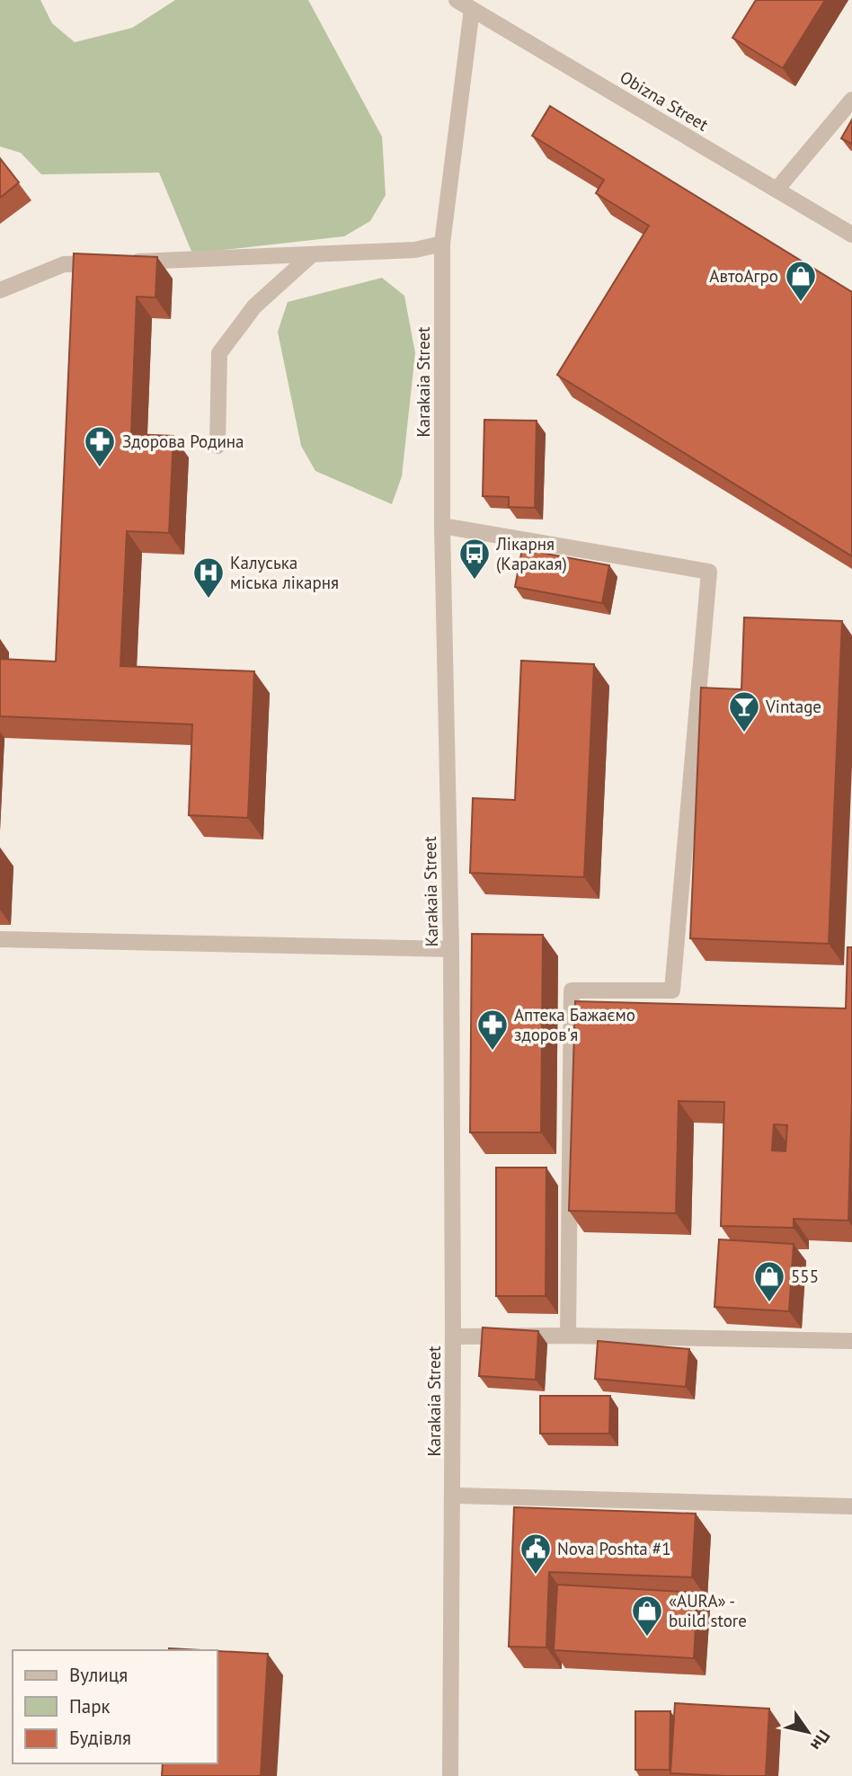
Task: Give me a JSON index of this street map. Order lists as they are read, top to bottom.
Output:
{
  "streets": {
    "street": ["Obizna Street", "Karakaia Street"]
  },
  "crossings": [
    ["Obizna Street", "Karakaia Street"]
  ],
  "places": {
    "shop": ["АвтоАгро", "555", "«AURA» - build store"],
    "pharmacy": ["Здорова Родина", "Аптека Бажаємо здоров'я"],
    "bus stop": ["Лікарня (Каракая)"],
    "hospital": ["Калуська міська лікарня"],
    "bar": ["Vintage"],
    "public building": ["Nova Poshta #1"]
  },
  "legend": ["Вулиця", "Парк", "Будівля"],
  "north": "bottom right"
}
